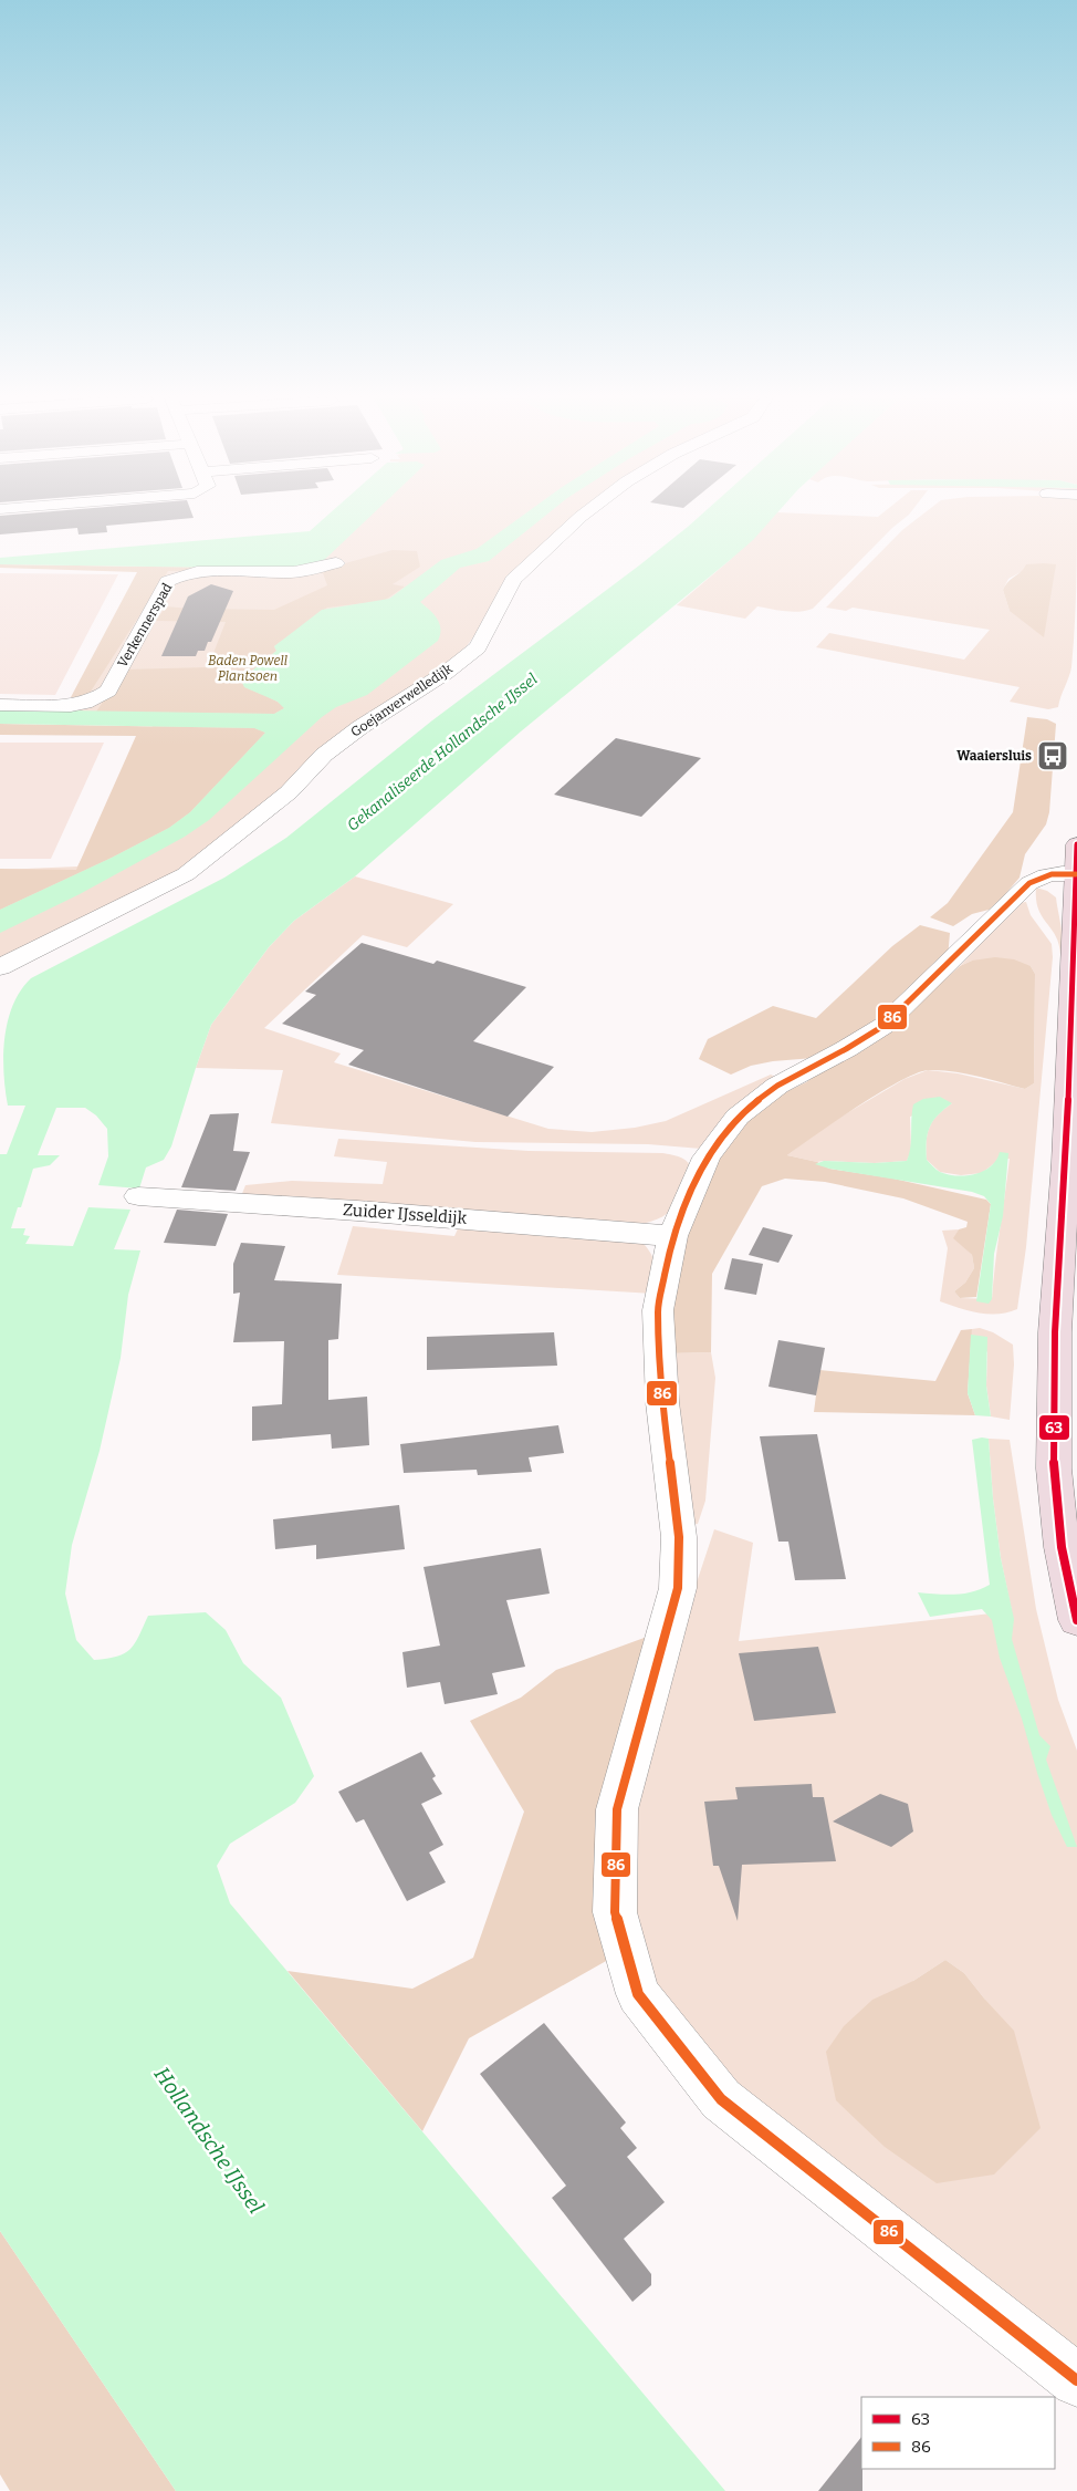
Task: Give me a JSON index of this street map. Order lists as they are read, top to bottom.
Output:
{
  "streets": {
    "street": ["Verkennerspad", "Goejanverwelledijk", "Zuider IJsseldijk"]
  },
  "water": ["Gekanaliseerde Hollandsche IJssel", "Hollandsche IJssel"],
  "parks": ["Baden Powell Plantsoen"],
  "places": {
    "bus stop": ["Waaiersluis"]
  },
  "lines": ["transit line 63", "transit line 86"],
  "legend": ["63", "86"]
}
